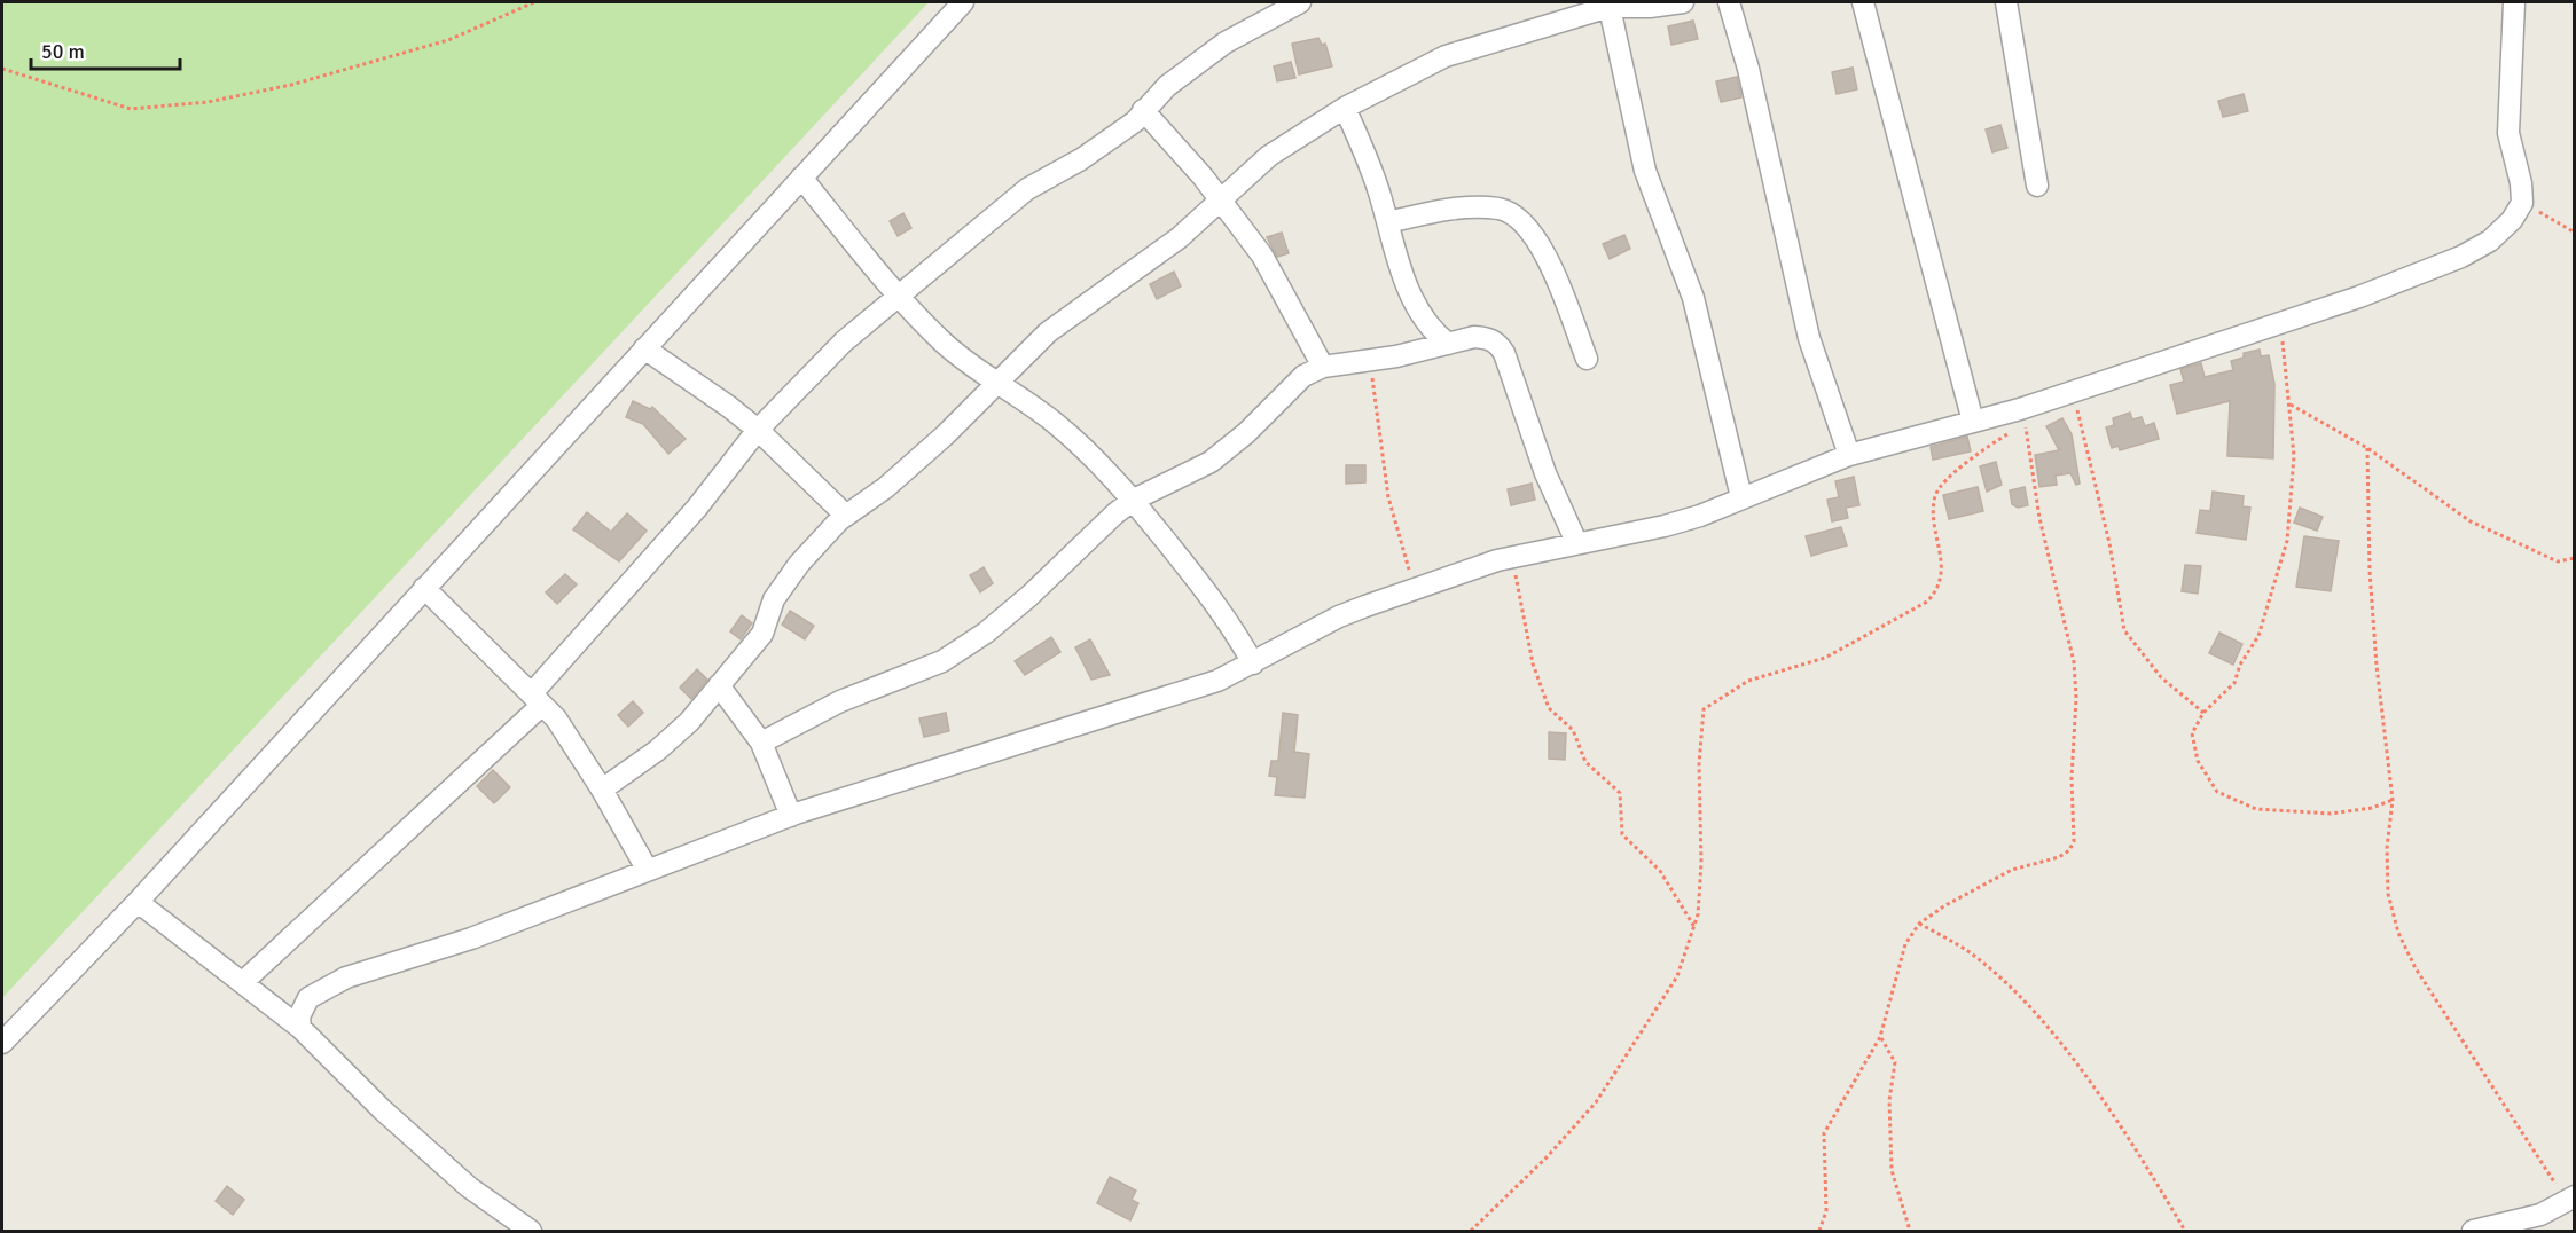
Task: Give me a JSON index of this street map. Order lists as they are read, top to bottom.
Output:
{
  "scale_bar": "50 m"
}
